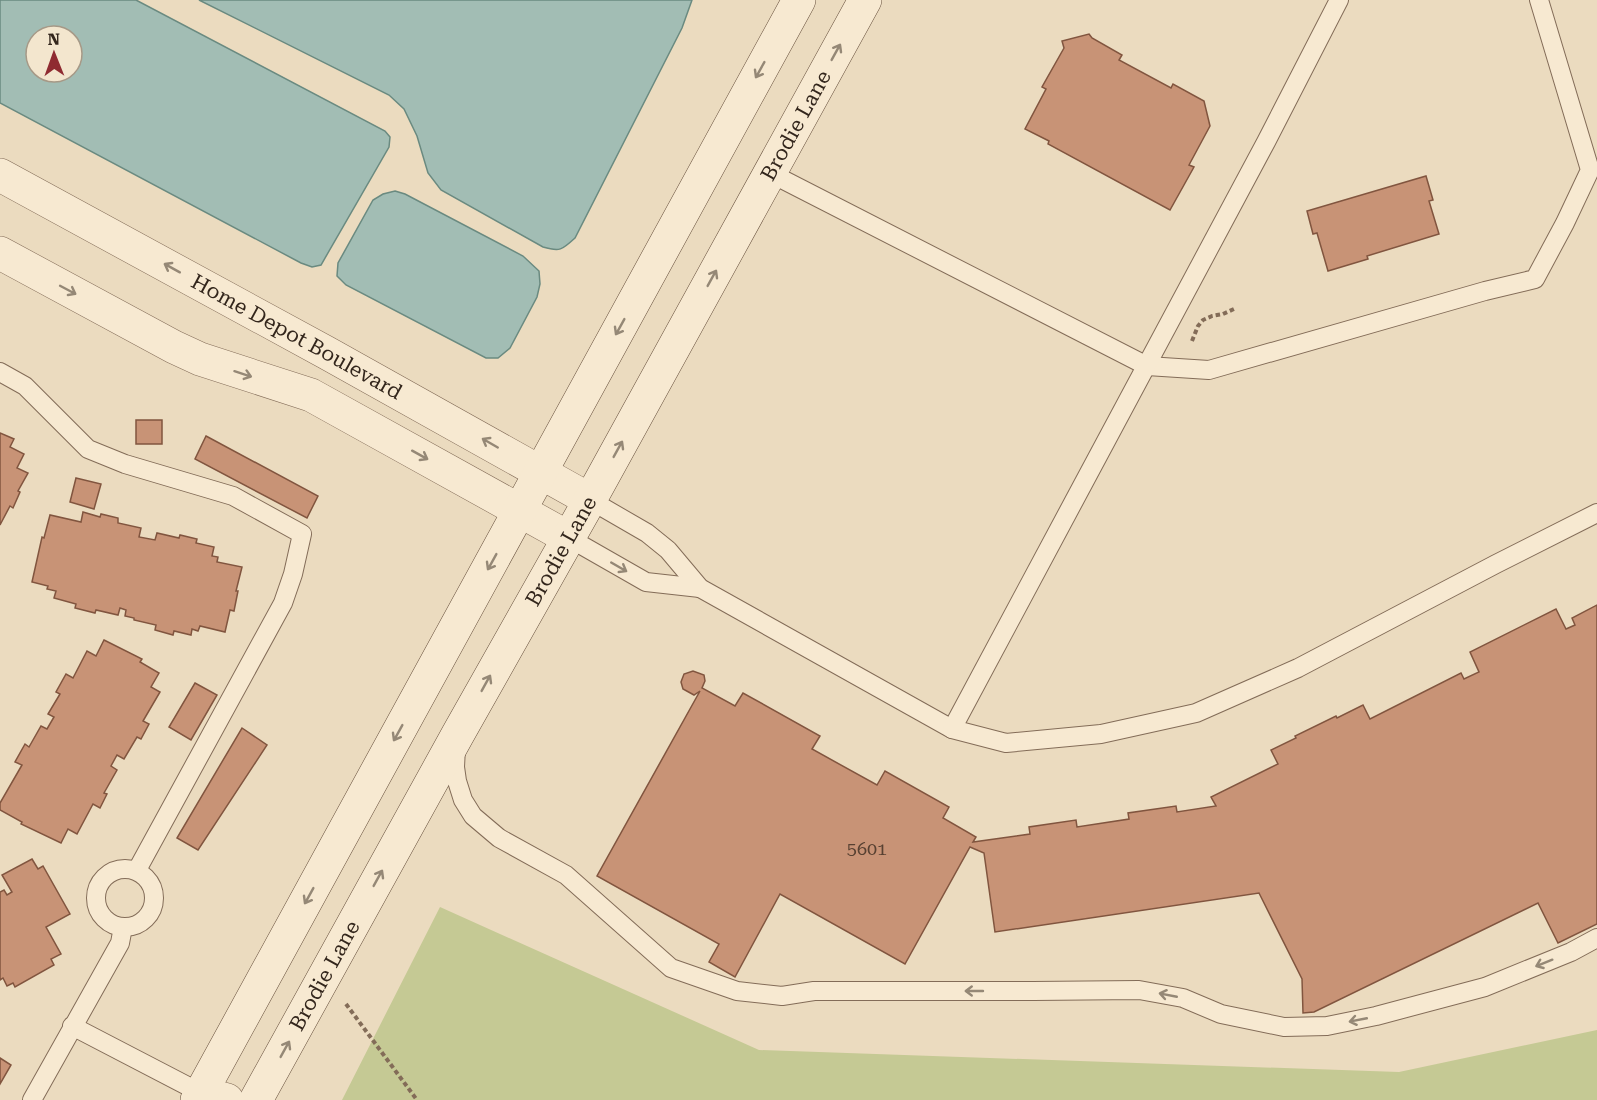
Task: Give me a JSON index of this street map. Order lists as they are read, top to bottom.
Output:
{
  "streets": {
    "main road": ["Brodie Lane", "Home Depot Boulevard"]
  },
  "crossings": [
    ["Brodie Lane", "Home Depot Boulevard"]
  ],
  "house_numbers": ["5601"],
  "north": "top"
}
